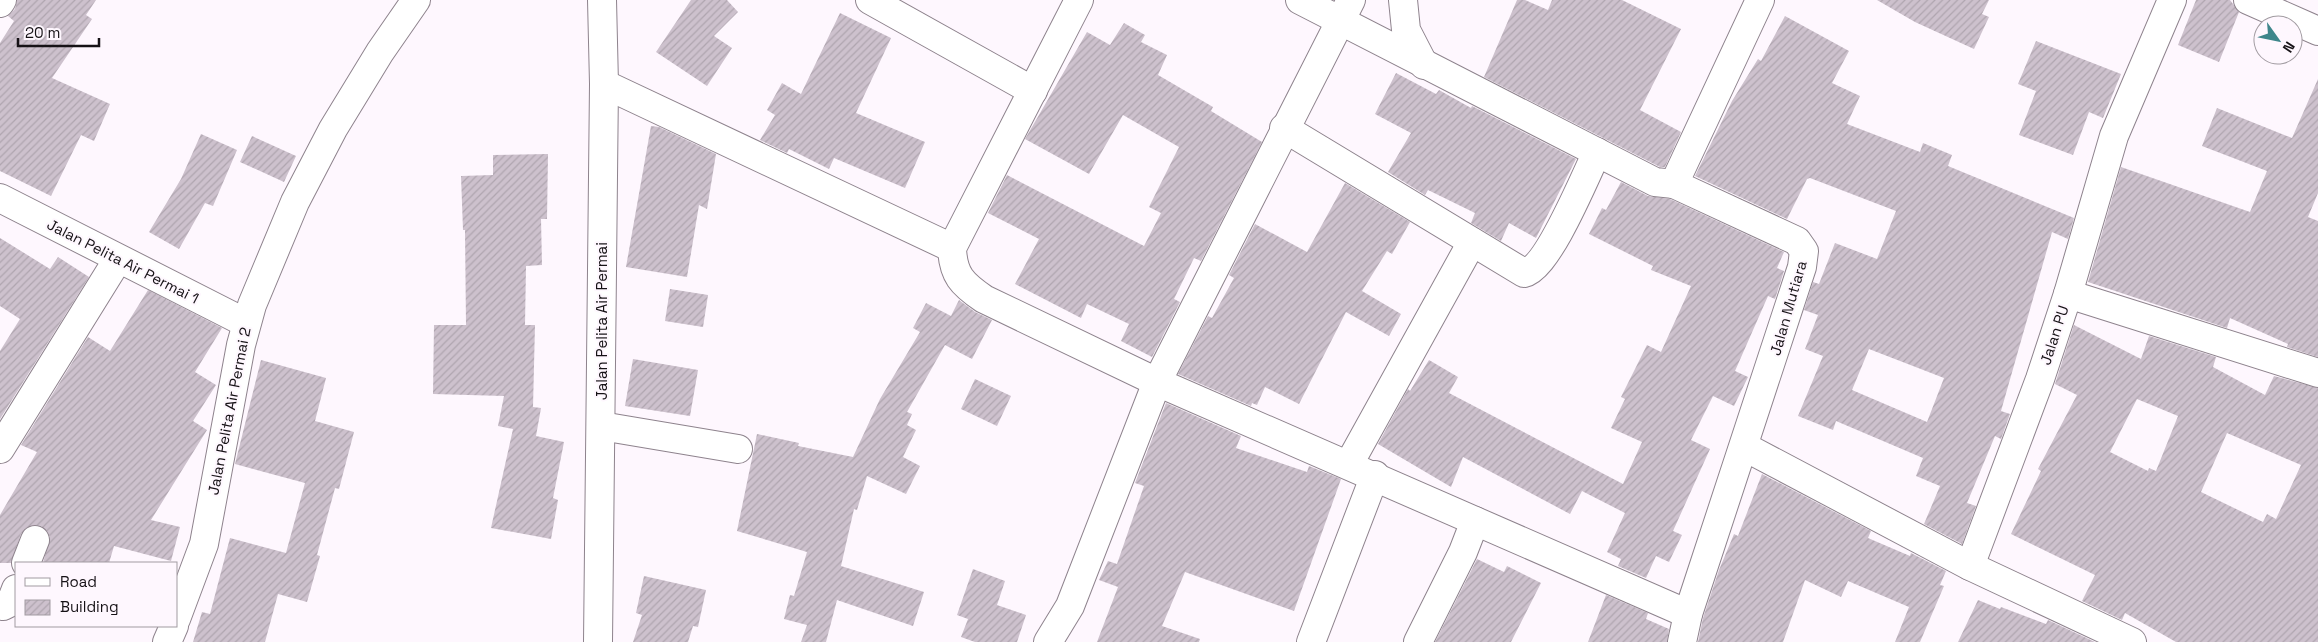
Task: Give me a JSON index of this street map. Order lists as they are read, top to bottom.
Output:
{
  "streets": {
    "street": [
      "Jalan Pelita Air Permai 1",
      "Jalan Mutiara",
      "Jalan Pelita Air Permai",
      "Jalan PU",
      "Jalan Pelita Air Permai 2"
    ]
  },
  "crossings": [
    ["Jalan Pelita Air Permai 1", "Jalan Pelita Air Permai 2"]
  ],
  "legend": ["Road", "Building"],
  "scale_bar": "20 m",
  "north": "bottom right"
}
